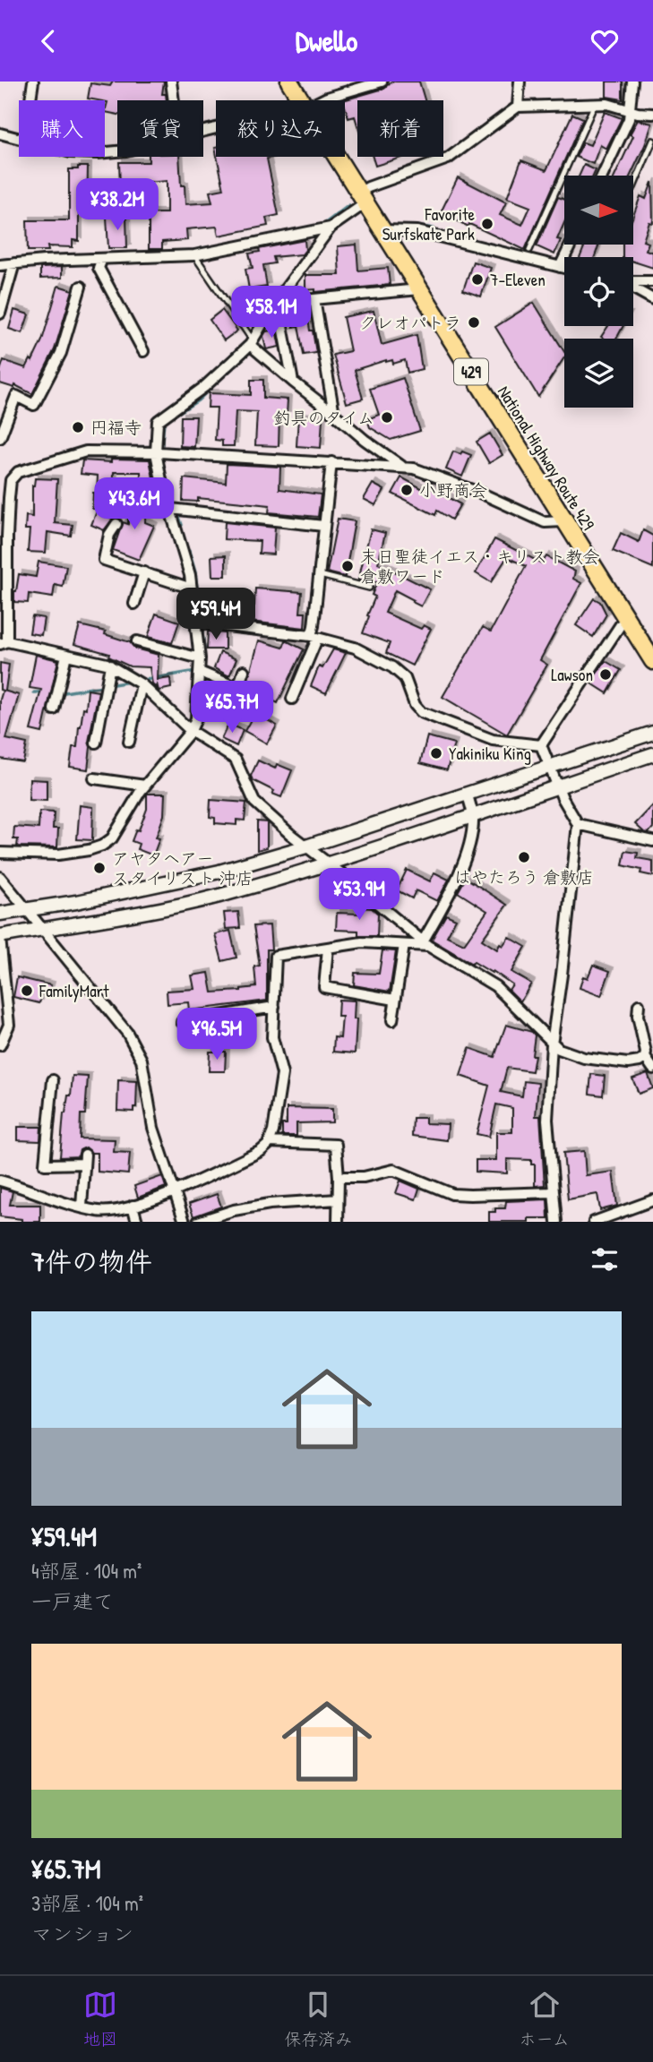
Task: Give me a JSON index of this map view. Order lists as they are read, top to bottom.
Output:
{
  "streets": {
    "highway": ["429", "National Highway Route 429"]
  },
  "places": [
    "Favorite Surfskate Park",
    "7-Eleven",
    "クレオパトラ",
    "釣具のタイム",
    "円福寺",
    "小野商会",
    "末日聖徒イエス・キリスト教会 倉敷ワード",
    "Lawson",
    "Yakiniku King",
    "はやたろう 倉敷店",
    "アヤタヘアー スタイリスト 沖店",
    "FamilyMart"
  ],
  "north": "right",
  "page": {
    "header": "Dwello",
    "chip": [
      "購入",
      "賃貸",
      "絞り込み",
      "新着"
    ],
    "price": [
      "¥38.2M",
      "¥58.1M",
      "¥43.6M",
      "¥59.4M",
      "¥65.7M",
      "¥53.9M",
      "¥96.5M"
    ],
    "heading": "7件の物件",
    "list": [
      {
        "name": "¥59.4M",
        "note": "4部屋 · 104 m² · 一戸建て"
      },
      {
        "name": "¥65.7M",
        "note": "3部屋 · 104 m² · マンション"
      }
    ],
    "tabs": ["地図", "保存済み", "ホーム"]
  }
}
